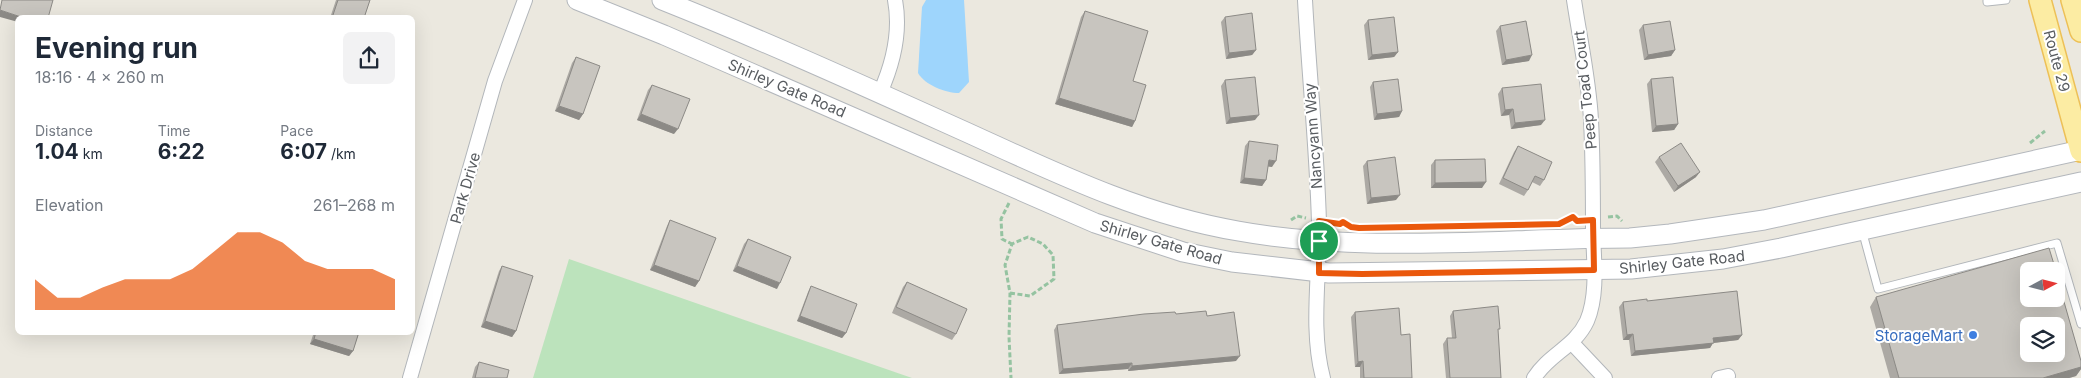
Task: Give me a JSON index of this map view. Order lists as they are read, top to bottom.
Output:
{
  "streets": {
    "main road": ["Route 29", "Shirley Gate Road"],
    "street": ["Peep Toad Court", "Nancyann Way", "Park Drive"]
  },
  "crossings": [
    ["Route 29", "Shirley Gate Road"],
    ["Shirley Gate Road", "Peep Toad Court"],
    ["Shirley Gate Road", "Nancyann Way"]
  ],
  "places": ["StorageMart"],
  "north": "right",
  "page": {
    "heading": ["Evening run", "18:16 · 4 × 260 m"],
    "stats": [
      ["Distance", "1.04 km"],
      ["Time", "6:22"],
      ["Pace", "6:07 /km"]
    ],
    "chart": ["Elevation", "261–268 m"]
  }
}
